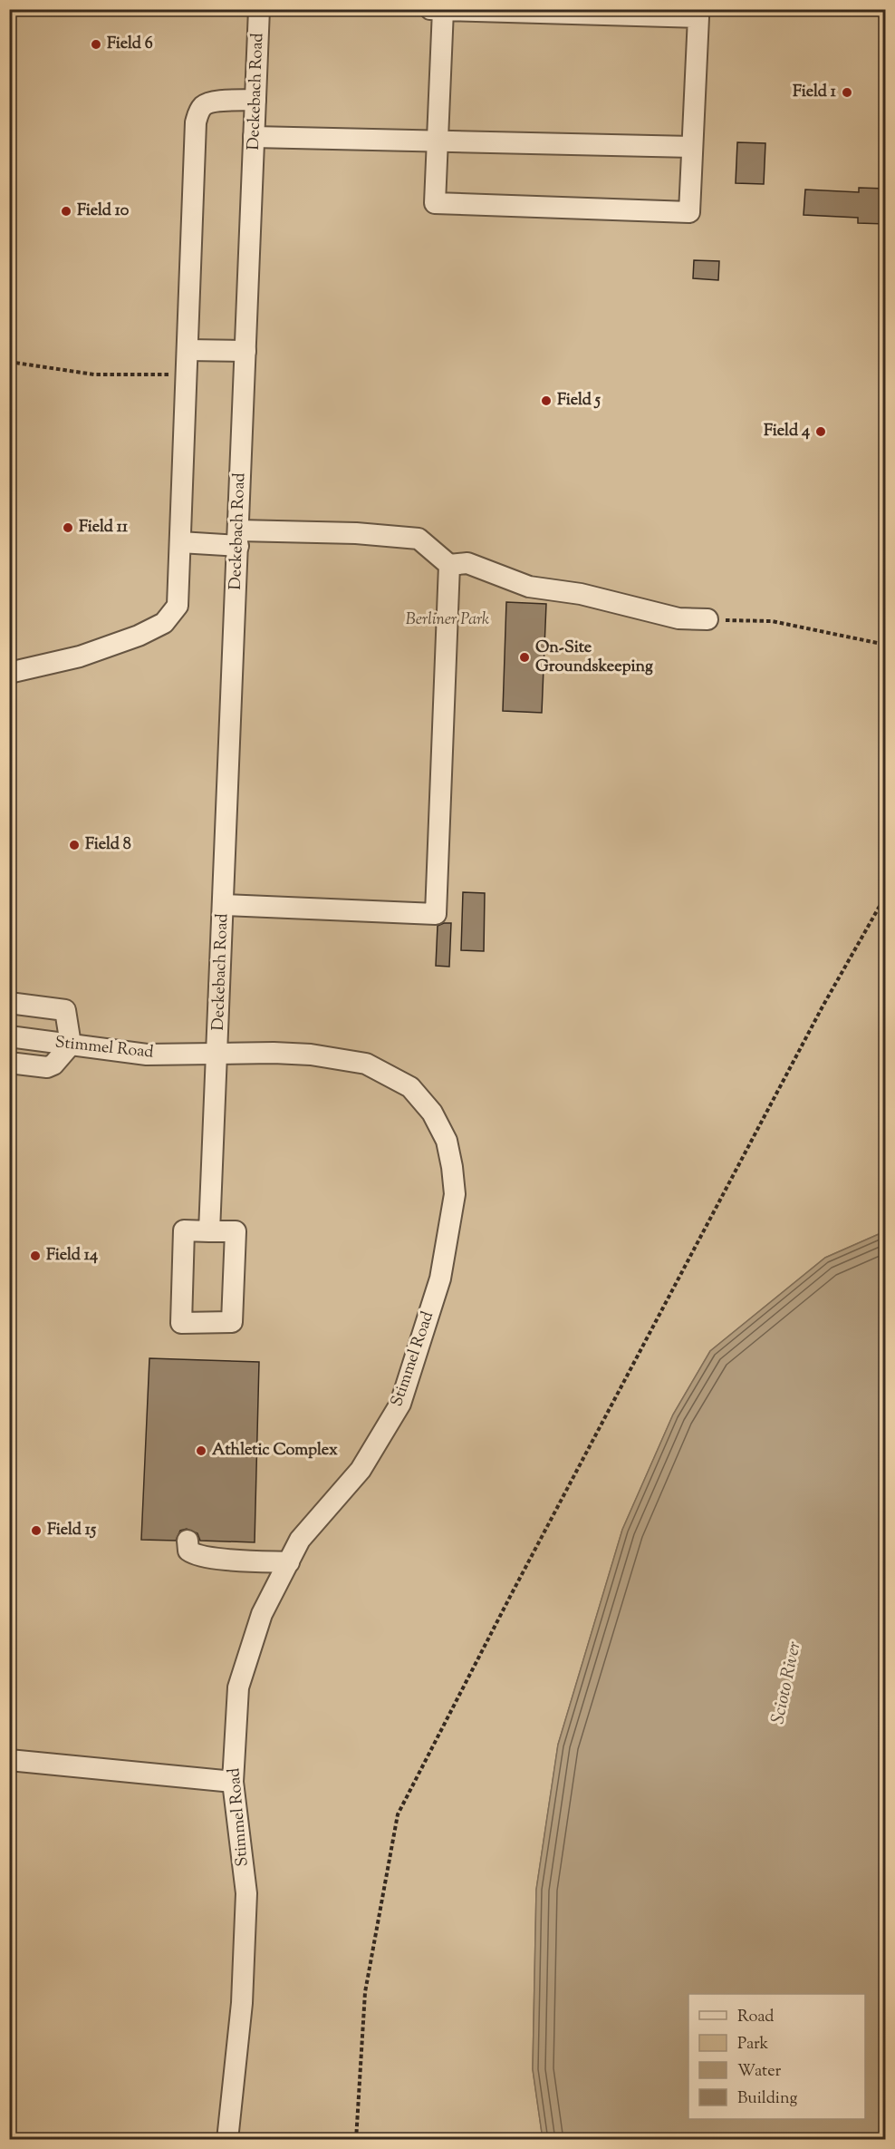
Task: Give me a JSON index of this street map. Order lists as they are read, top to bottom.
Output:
{
  "streets": {
    "street": ["Deckebach Road", "Stimmel Road"]
  },
  "crossings": [
    ["Deckebach Road", "Stimmel Road"]
  ],
  "water": ["Scioto River"],
  "parks": ["Berliner Park"],
  "places": [
    "Field 6",
    "Field 1",
    "Field 10",
    "Field 5",
    "Field 4",
    "Field 11",
    "On-Site Groundskeeping",
    "Field 8",
    "Field 14",
    "Athletic Complex",
    "Field 15"
  ],
  "legend": [
    "Road",
    "Park",
    "Water",
    "Building"
  ]
}
